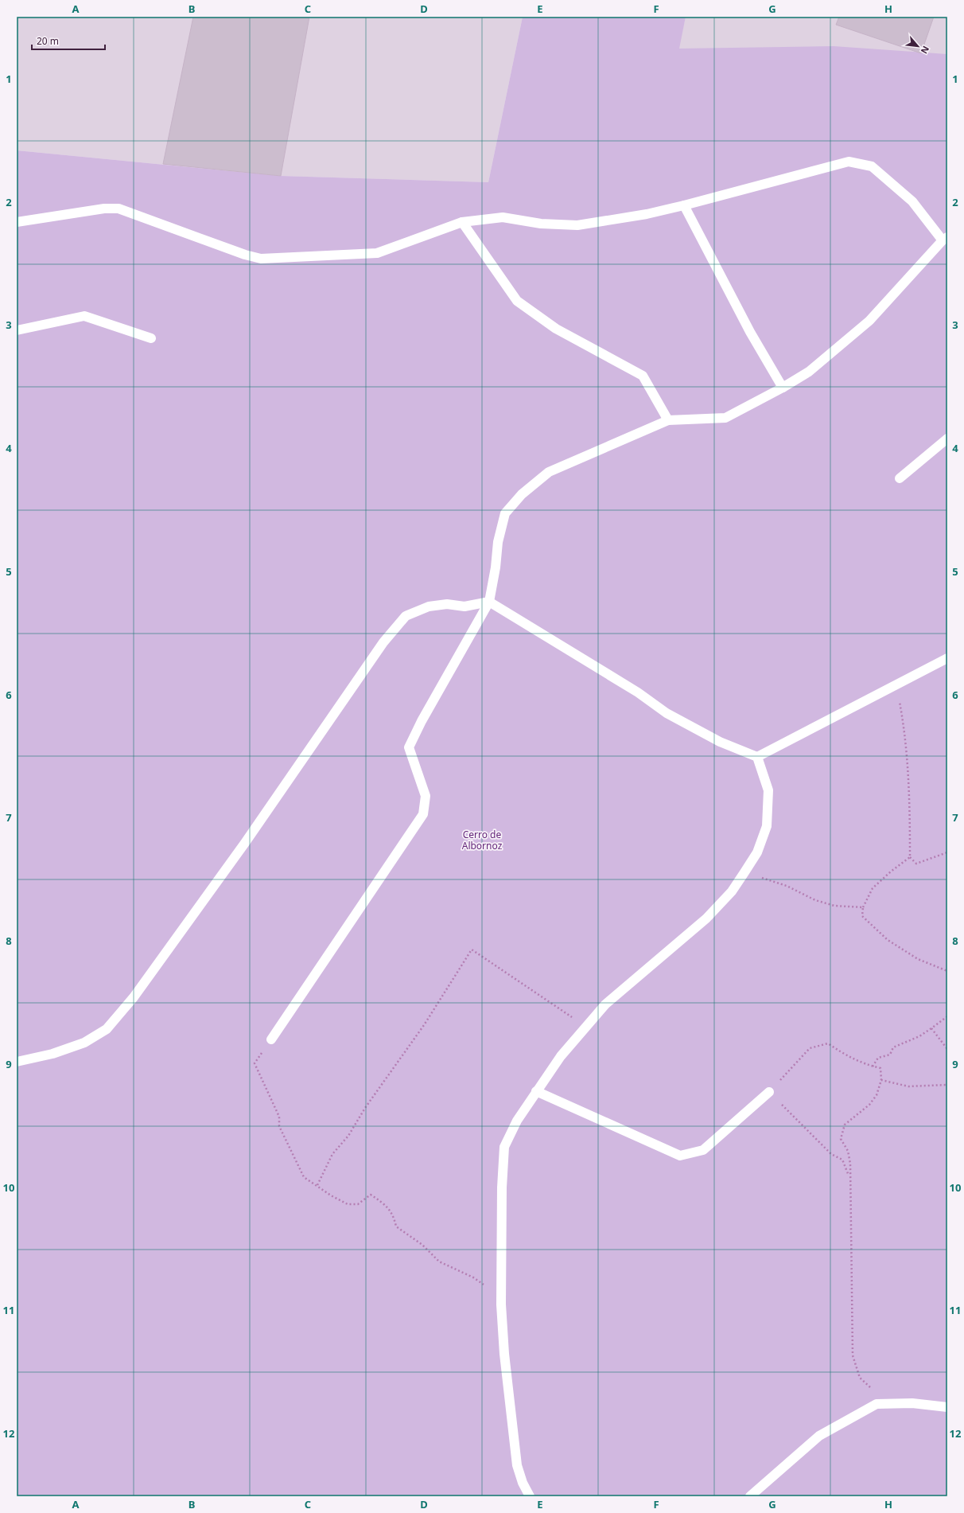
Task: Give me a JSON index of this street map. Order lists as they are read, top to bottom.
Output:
{
  "parks": ["Cerro de Albornoz"],
  "scale_bar": "20 m",
  "north": "bottom right",
  "grid": {
    "columns": [
      "A",
      "B",
      "C",
      "D",
      "E",
      "F",
      "G",
      "H"
    ],
    "rows": [
      "1",
      "2",
      "3",
      "4",
      "5",
      "6",
      "7",
      "8",
      "9",
      "10",
      "11",
      "12"
    ]
  }
}
